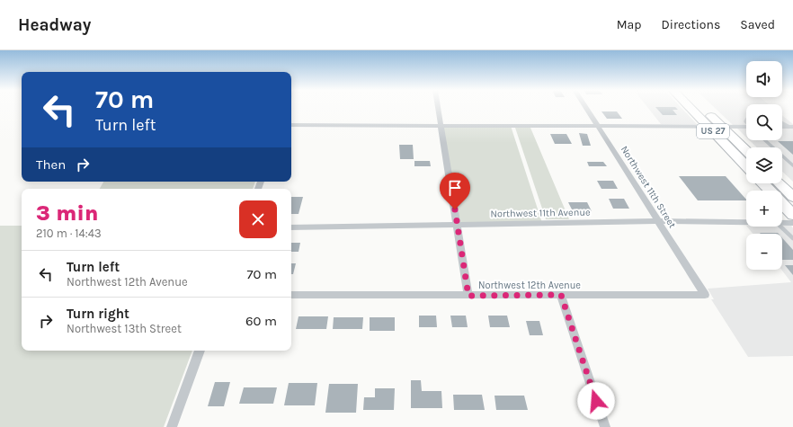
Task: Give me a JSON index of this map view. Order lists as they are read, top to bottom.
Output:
{
  "streets": {
    "highway": ["US 27"],
    "street": ["Northwest 11th Street", "Northwest 11th Avenue", "Northwest 12th Avenue"]
  },
  "crossings": [
    ["Northwest 11th Street", "Northwest 11th Avenue"],
    ["Northwest 11th Street", "Northwest 12th Avenue"]
  ],
  "page": {
    "header": "Headway",
    "nav": ["Map", "Directions", "Saved"],
    "map_buttons": ["+", "−"],
    "turn": ["70 m", "Turn left"],
    "then": "Then",
    "heading": ["3 min", "210 m · 14:43"],
    "list": [
      {
        "name": "Turn left",
        "note": "Northwest 12th Avenue",
        "value": "70 m"
      },
      {
        "name": "Turn right",
        "note": "Northwest 13th Street",
        "value": "60 m"
      }
    ]
  }
}
